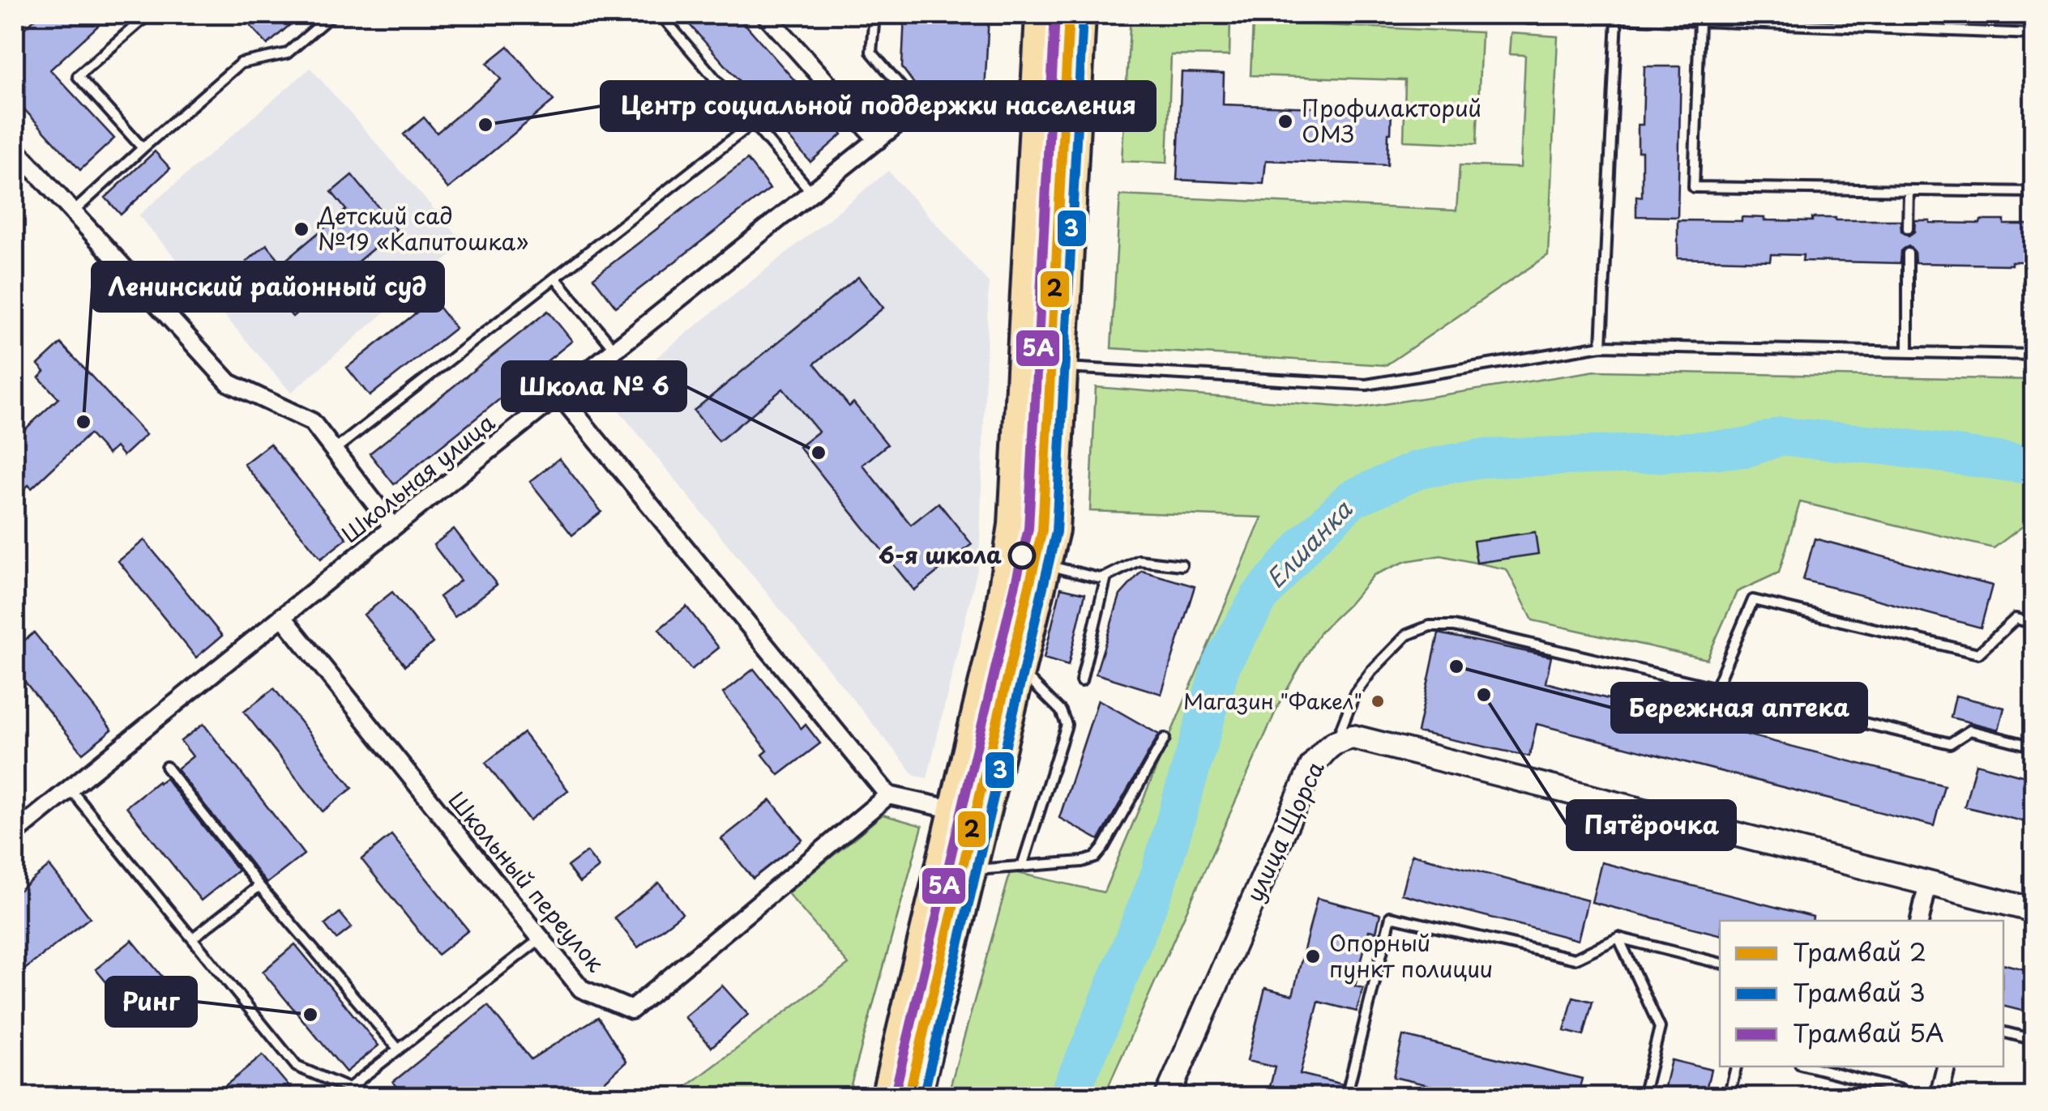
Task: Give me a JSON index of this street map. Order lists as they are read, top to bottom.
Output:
{
  "streets": {
    "street": ["Школьная улица", "улица Щорса", "Школьный переулок"]
  },
  "crossings": [
    ["Школьная улица", "Школьный переулок"]
  ],
  "water": ["Елшанка"],
  "places": [
    "Профилакторий ОМЗ",
    "Центр социальной поддержки населения",
    "Детский сад №19 «Капитошка»",
    "Ленинский районный суд",
    "Школа № 6",
    "6-я школа",
    "Бережная аптека",
    "Пятёрочка",
    "Магазин \"Факел\"",
    "Опорный пункт полиции",
    "Ринг"
  ],
  "lines": ["tram line 2", "tram line 5А", "tram line 3"],
  "legend": ["Трамвай 2", "Трамвай 3", "Трамвай 5А"]
}
